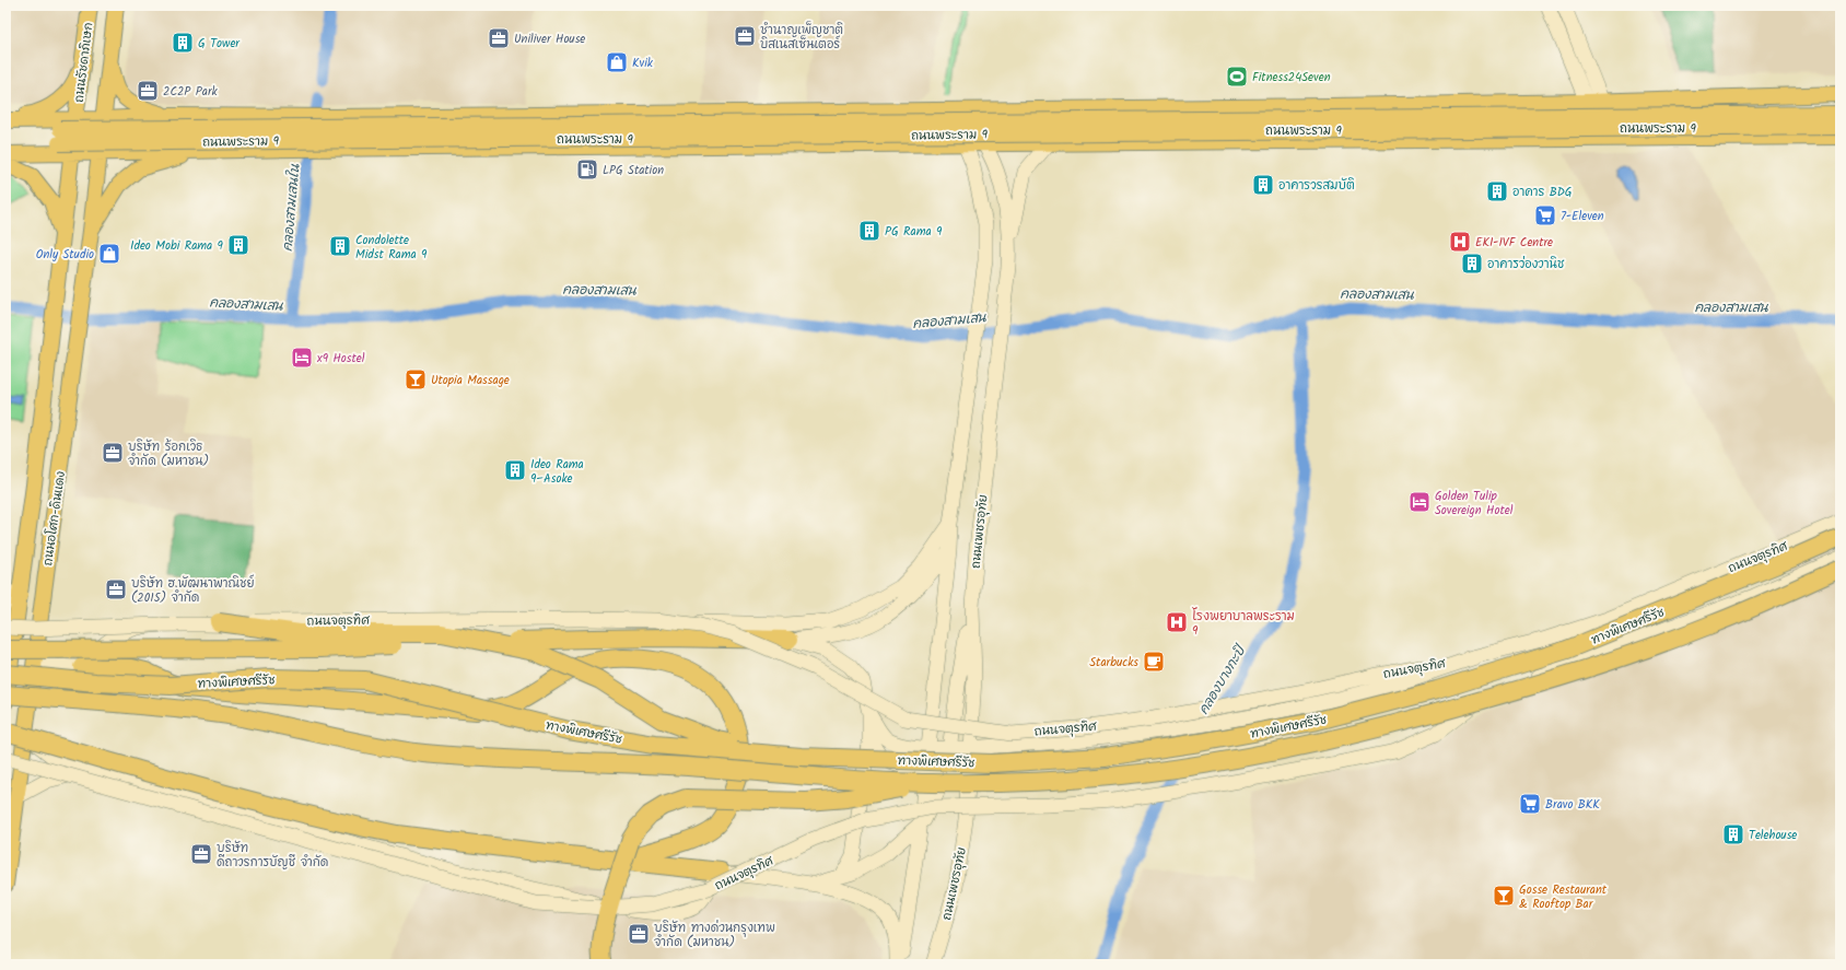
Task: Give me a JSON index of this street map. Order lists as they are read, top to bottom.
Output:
{
  "streets": {
    "highway": ["ทางพิเศษศรีรัช"],
    "main road": [
      "ถนนรัชดาภิเษก",
      "ถนนพระราม 9",
      "ถนนอโศก-ดินแดง",
      "ถนนเพชรอุทัย",
      "ถนนจตุรทิศ"
    ]
  },
  "crossings": [
    ["ถนนรัชดาภิเษก", "ถนนพระราม 9"],
    ["ถนนรัชดาภิเษก", "ถนนอโศก-ดินแดง"],
    ["ถนนพระราม 9", "ถนนอโศก-ดินแดง"],
    ["ถนนพระราม 9", "ถนนเพชรอุทัย"],
    ["ถนนอโศก-ดินแดง", "ถนนจตุรทิศ"],
    ["ถนนเพชรอุทัย", "ถนนจตุรทิศ"],
    ["ถนนจตุรทิศ", "ทางพิเศษศรีรัช"]
  ],
  "water": ["คลองสามเสนใน", "คลองสามเสน", "คลองบางกะปิ"],
  "places": {
    "office": [
      "ชำนาญเพ็ญชาติ บิสเนสเซ็นเตอร์",
      "Uniliver House",
      "2C2P Park",
      "บริษัท ร้อกเวิธ จํากัด (มหาชน)",
      "บริษัท ฮ.พัฒนาพาณิชย์ (2015) จำกัด",
      "บริษัท ดีถาวรการบัญชี จำกัด",
      "บริษัท ทางด่วนกรุงเทพ จำกัด (มหาชน)"
    ],
    "building": [
      "G Tower",
      "อาคารวรสมบัติ",
      "อาคาร BDG",
      "PG Rama 9",
      "Ideo Mobi Rama 9",
      "Condolette Midst Rama 9",
      "อาคารว่องวานิช",
      "Ideo Rama 9–Asoke",
      "Telehouse"
    ],
    "shop": ["Kvik", "Only Studio"],
    "sports": ["Fitness24Seven"],
    "fuel station": ["LPG Station"],
    "supermarket": ["7-Eleven", "Bravo BKK"],
    "hospital": ["EKI-IVF Centre", "โรงพยาบาลพระราม 9"],
    "hotel": ["x9 Hostel", "Golden Tulip Sovereign Hotel"],
    "bar": ["Utopia Massage", "Gosse Restaurant & Rooftop Bar"],
    "cafe": ["Starbucks"]
  }
}
